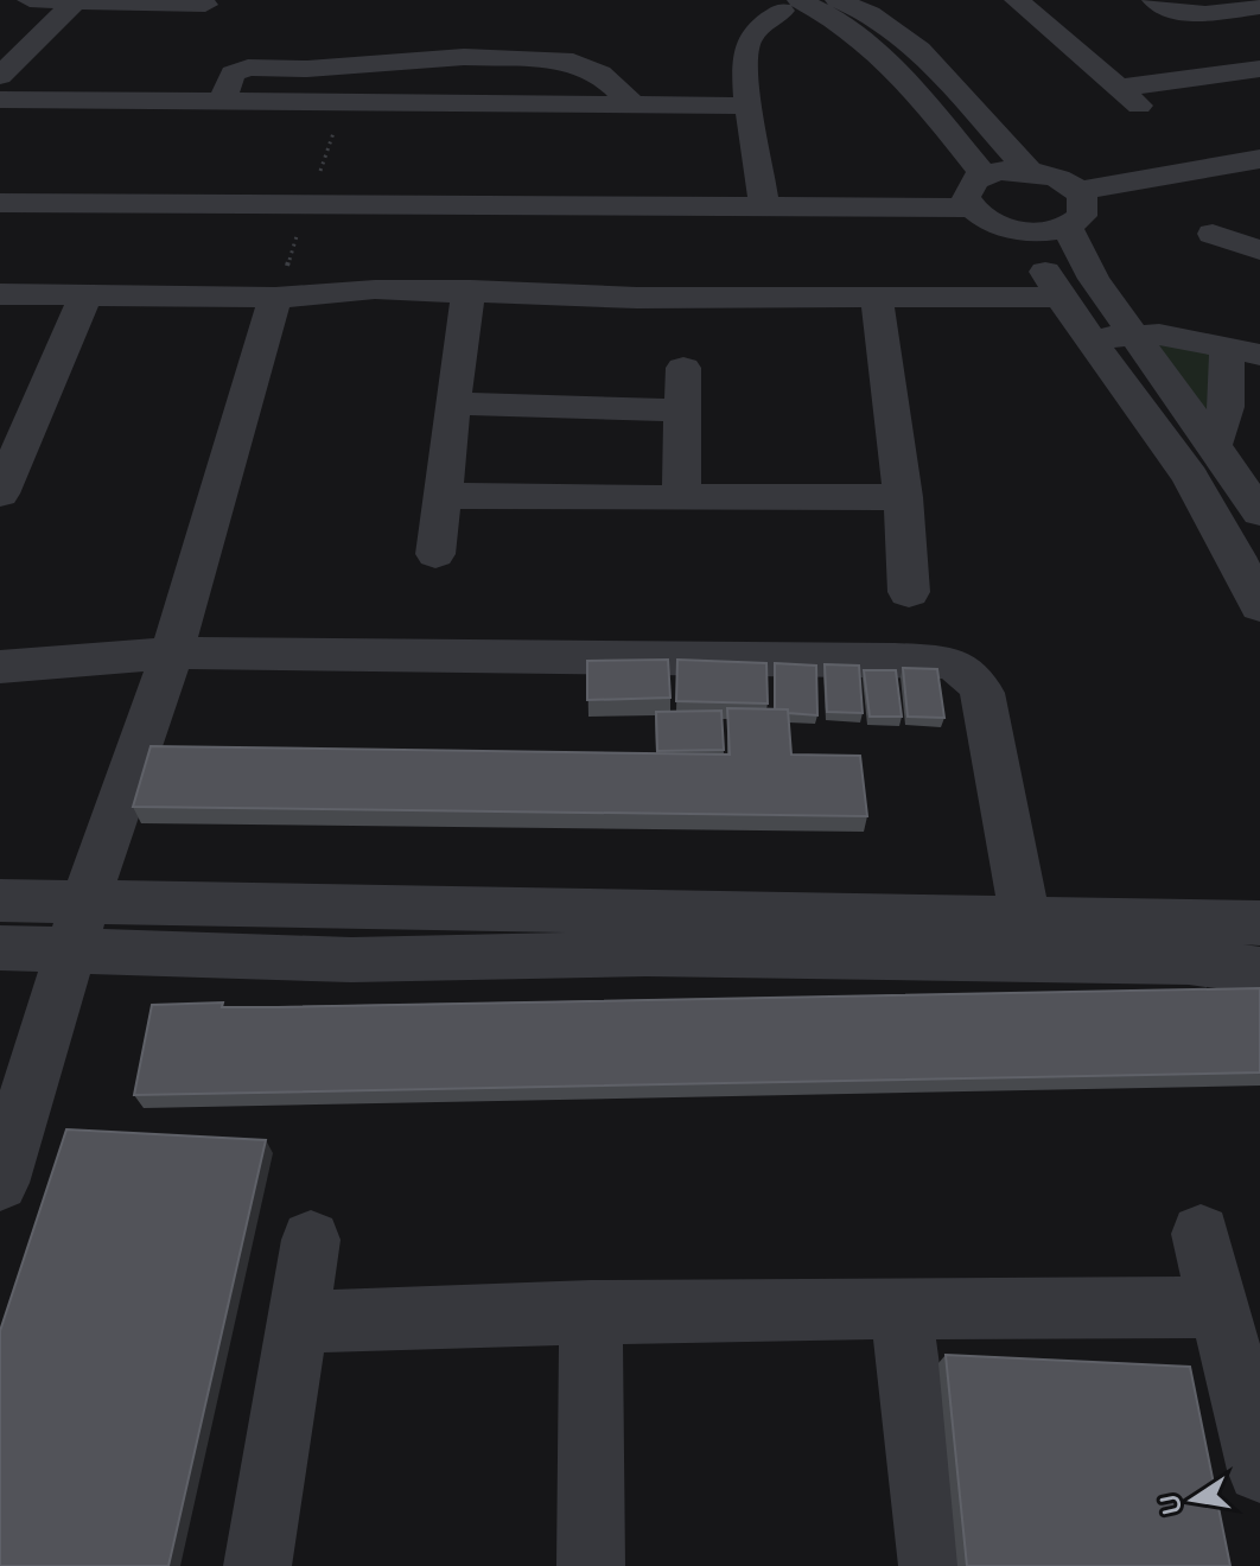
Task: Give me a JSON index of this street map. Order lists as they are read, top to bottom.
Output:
{
  "north": "left"
}
